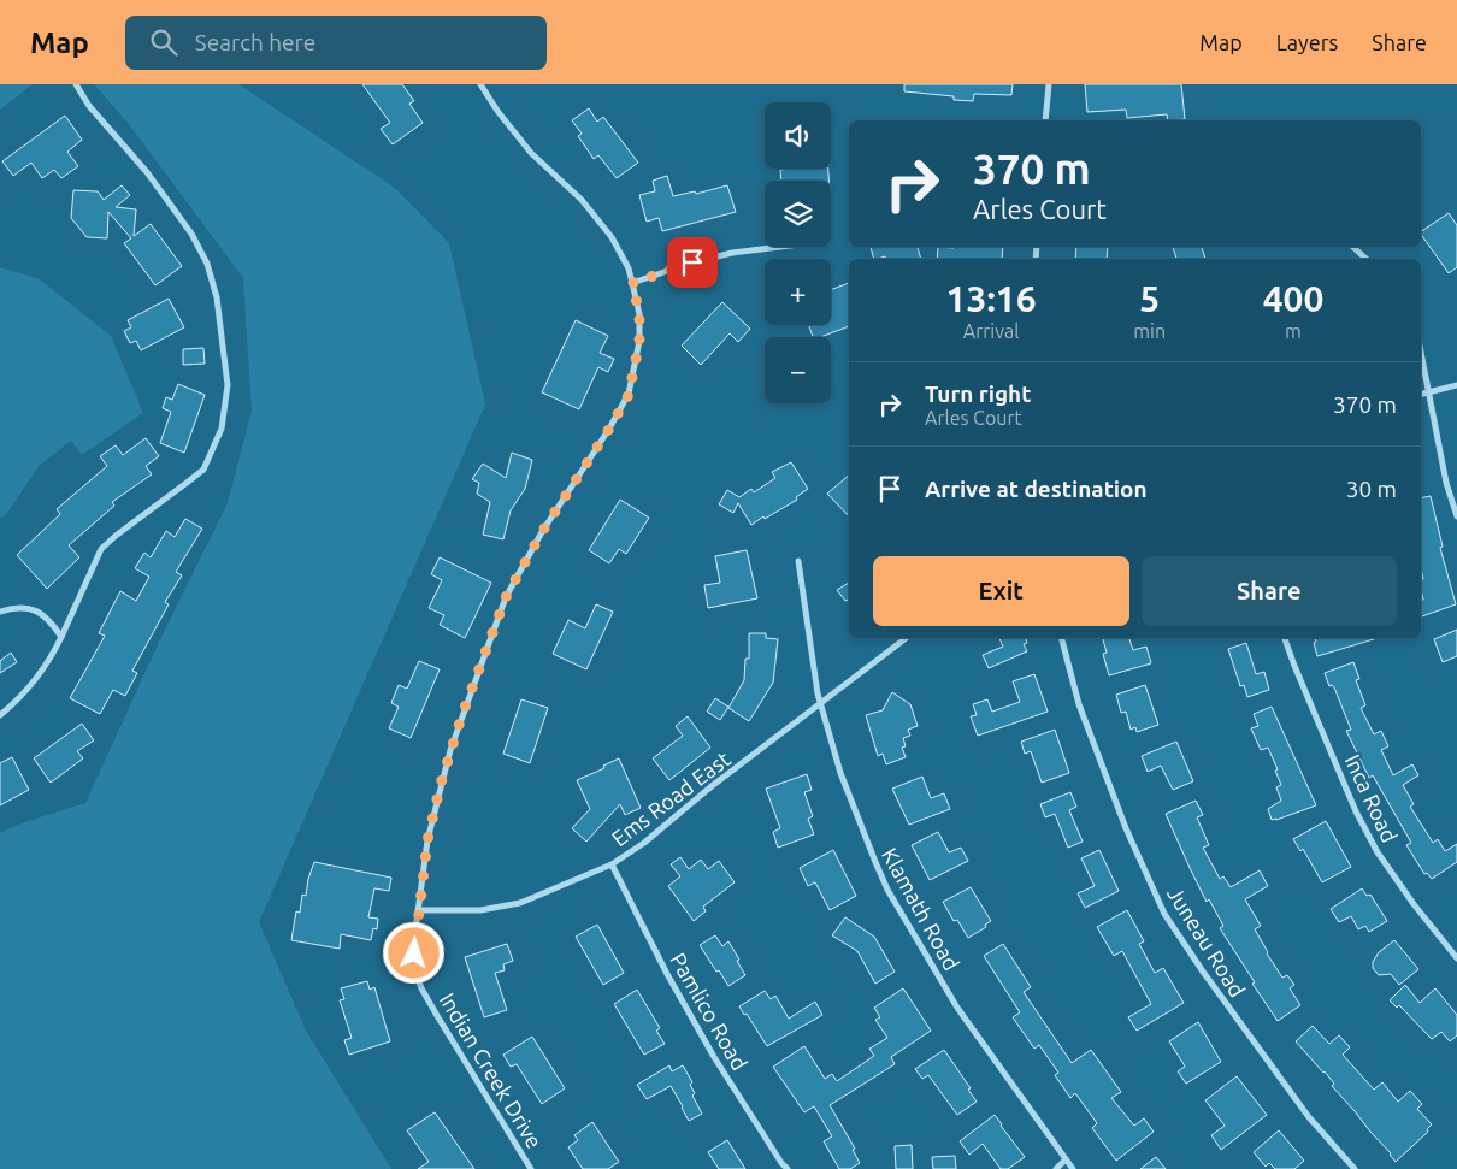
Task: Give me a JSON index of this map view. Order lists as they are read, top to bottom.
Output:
{
  "streets": {
    "street": [
      "Ems Road East",
      "Inca Road",
      "Klamath Road",
      "Juneau Road",
      "Pamlico Road",
      "Indian Creek Drive"
    ]
  },
  "crossings": [
    ["Ems Road East", "Klamath Road"],
    ["Ems Road East", "Pamlico Road"],
    ["Ems Road East", "Indian Creek Drive"]
  ],
  "page": {
    "header": "Map",
    "search": "Search here",
    "nav": ["Map", "Layers", "Share"],
    "map_buttons": ["+", "−"],
    "turn": ["370 m", "Arles Court"],
    "eta": [
      "13:16",
      "Arrival",
      "5",
      "min",
      "400",
      "m"
    ],
    "list": [
      {
        "name": "Turn right",
        "note": "Arles Court",
        "value": "370 m"
      },
      {
        "name": "Arrive at destination",
        "value": "30 m"
      }
    ],
    "buttons": ["Exit", "Share"]
  }
}
